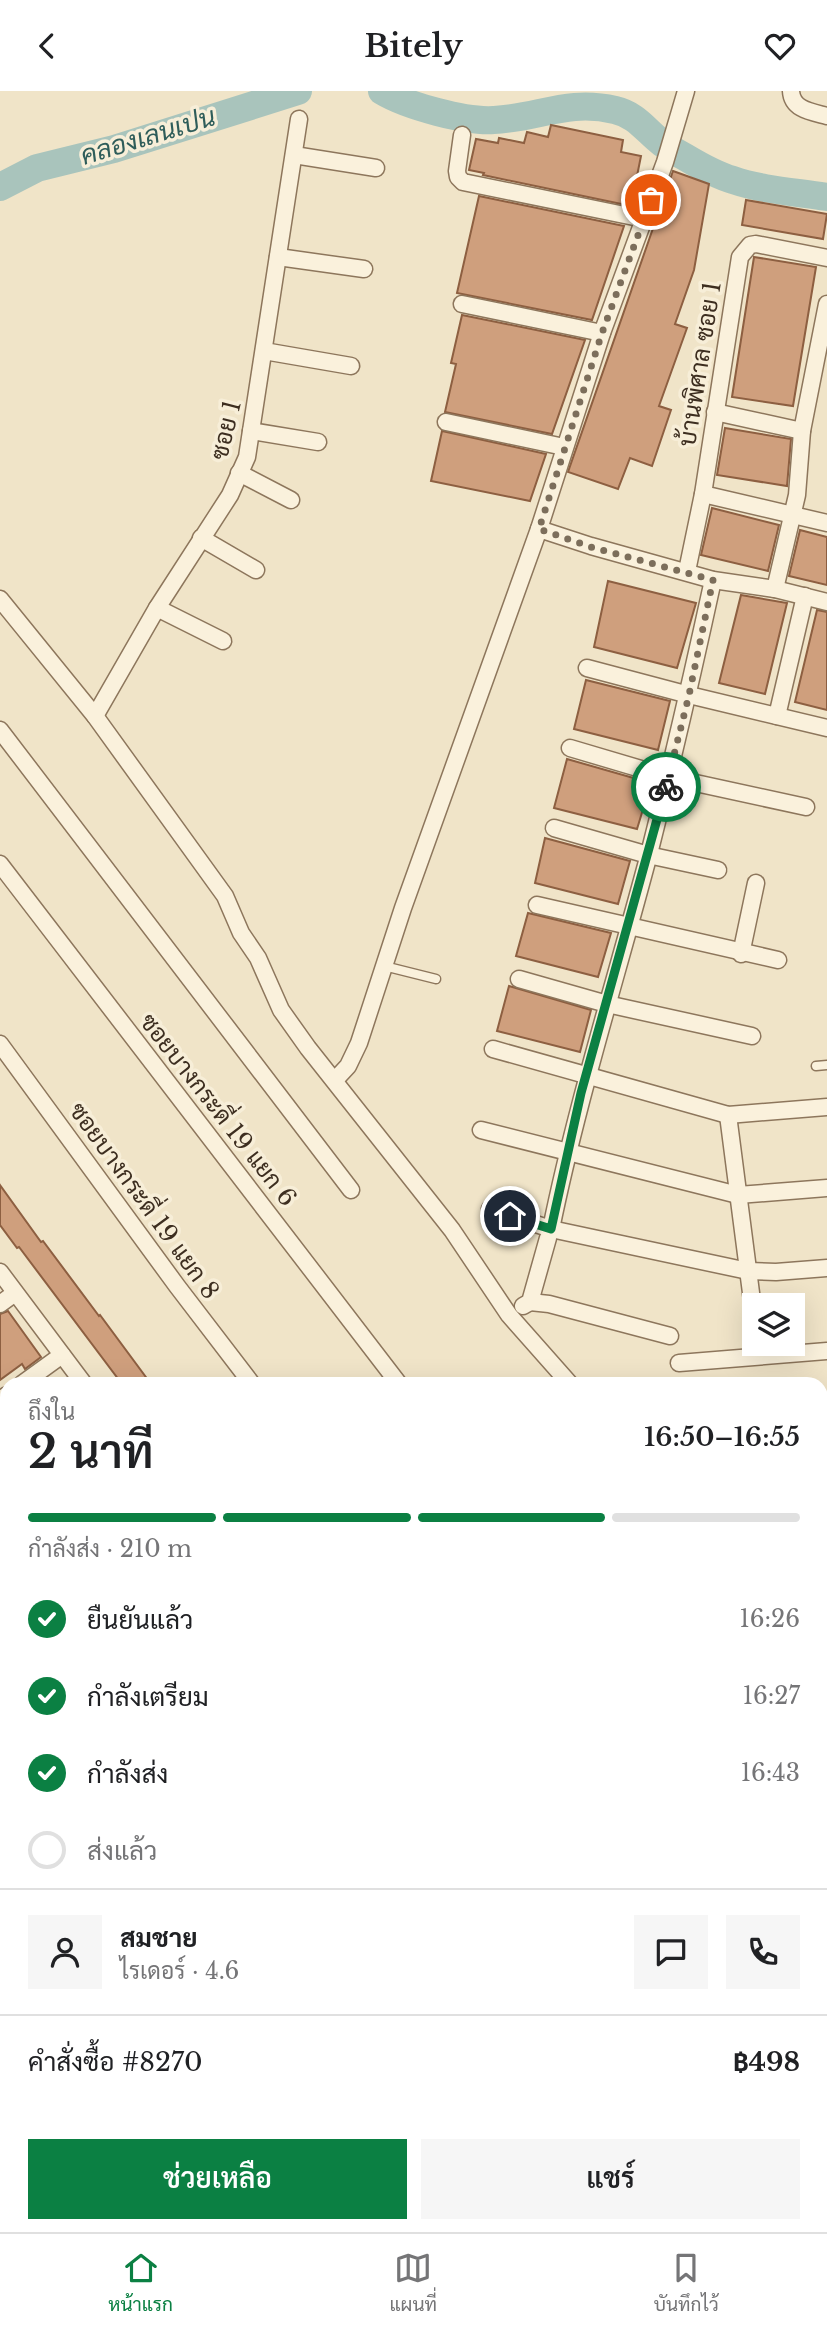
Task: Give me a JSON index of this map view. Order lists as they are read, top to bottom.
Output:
{
  "streets": {
    "street": [
      "บ้านพิศาล ซอย 1",
      "ซอย 1",
      "ซอยบางกระดี่ 19 แยก 6",
      "ซอยบางกระดี่ 19 แยก 8"
    ]
  },
  "water": ["คลองเลนเปน"],
  "page": {
    "header": "Bitely",
    "heading": ["2 นาที", "ถึงใน", "16:50–16:55"],
    "panel": [
      "สมชาย",
      "ไรเดอร์ · 4.6",
      "คำสั่งซื้อ #8270",
      "฿498"
    ],
    "bar": "กำลังส่ง · 210 m",
    "list": [
      ["ยืนยันแล้ว", "16:26"],
      ["กำลังเตรียม", "16:27"],
      ["กำลังส่ง", "16:43"],
      "ส่งแล้ว"
    ],
    "buttons": ["ช่วยเหลือ", "แชร์"],
    "tabs": ["หน้าแรก", "แผนที่", "บันทึกไว้"]
  }
}
